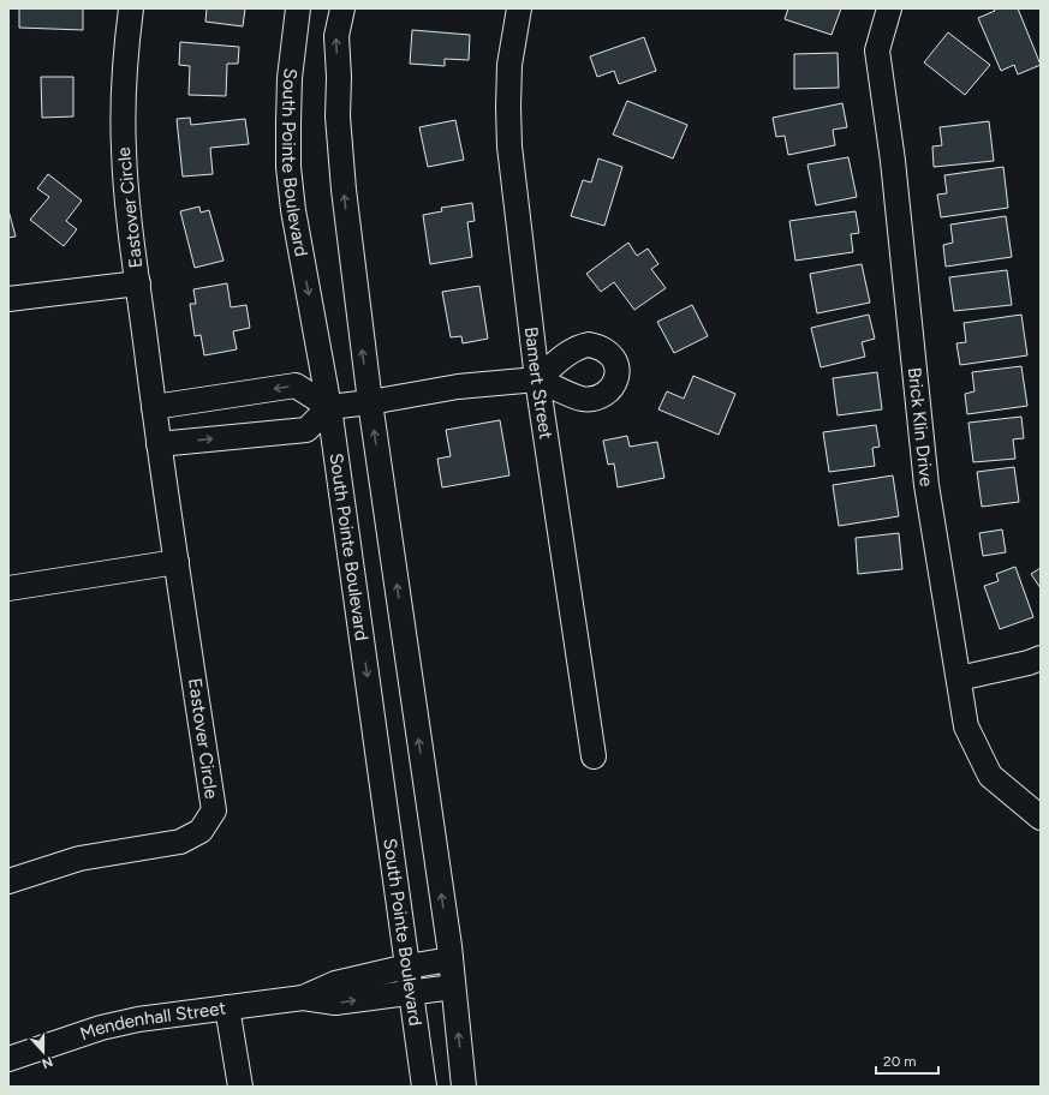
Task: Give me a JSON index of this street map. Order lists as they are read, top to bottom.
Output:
{
  "streets": {
    "street": [
      "South Pointe Boulevard",
      "Eastover Circle",
      "Bamert Street",
      "Brick Klin Drive",
      "Mendenhall Street"
    ]
  },
  "crossings": [
    ["South Pointe Boulevard", "Mendenhall Street"]
  ],
  "scale_bar": "20 m",
  "north": "bottom"
}
